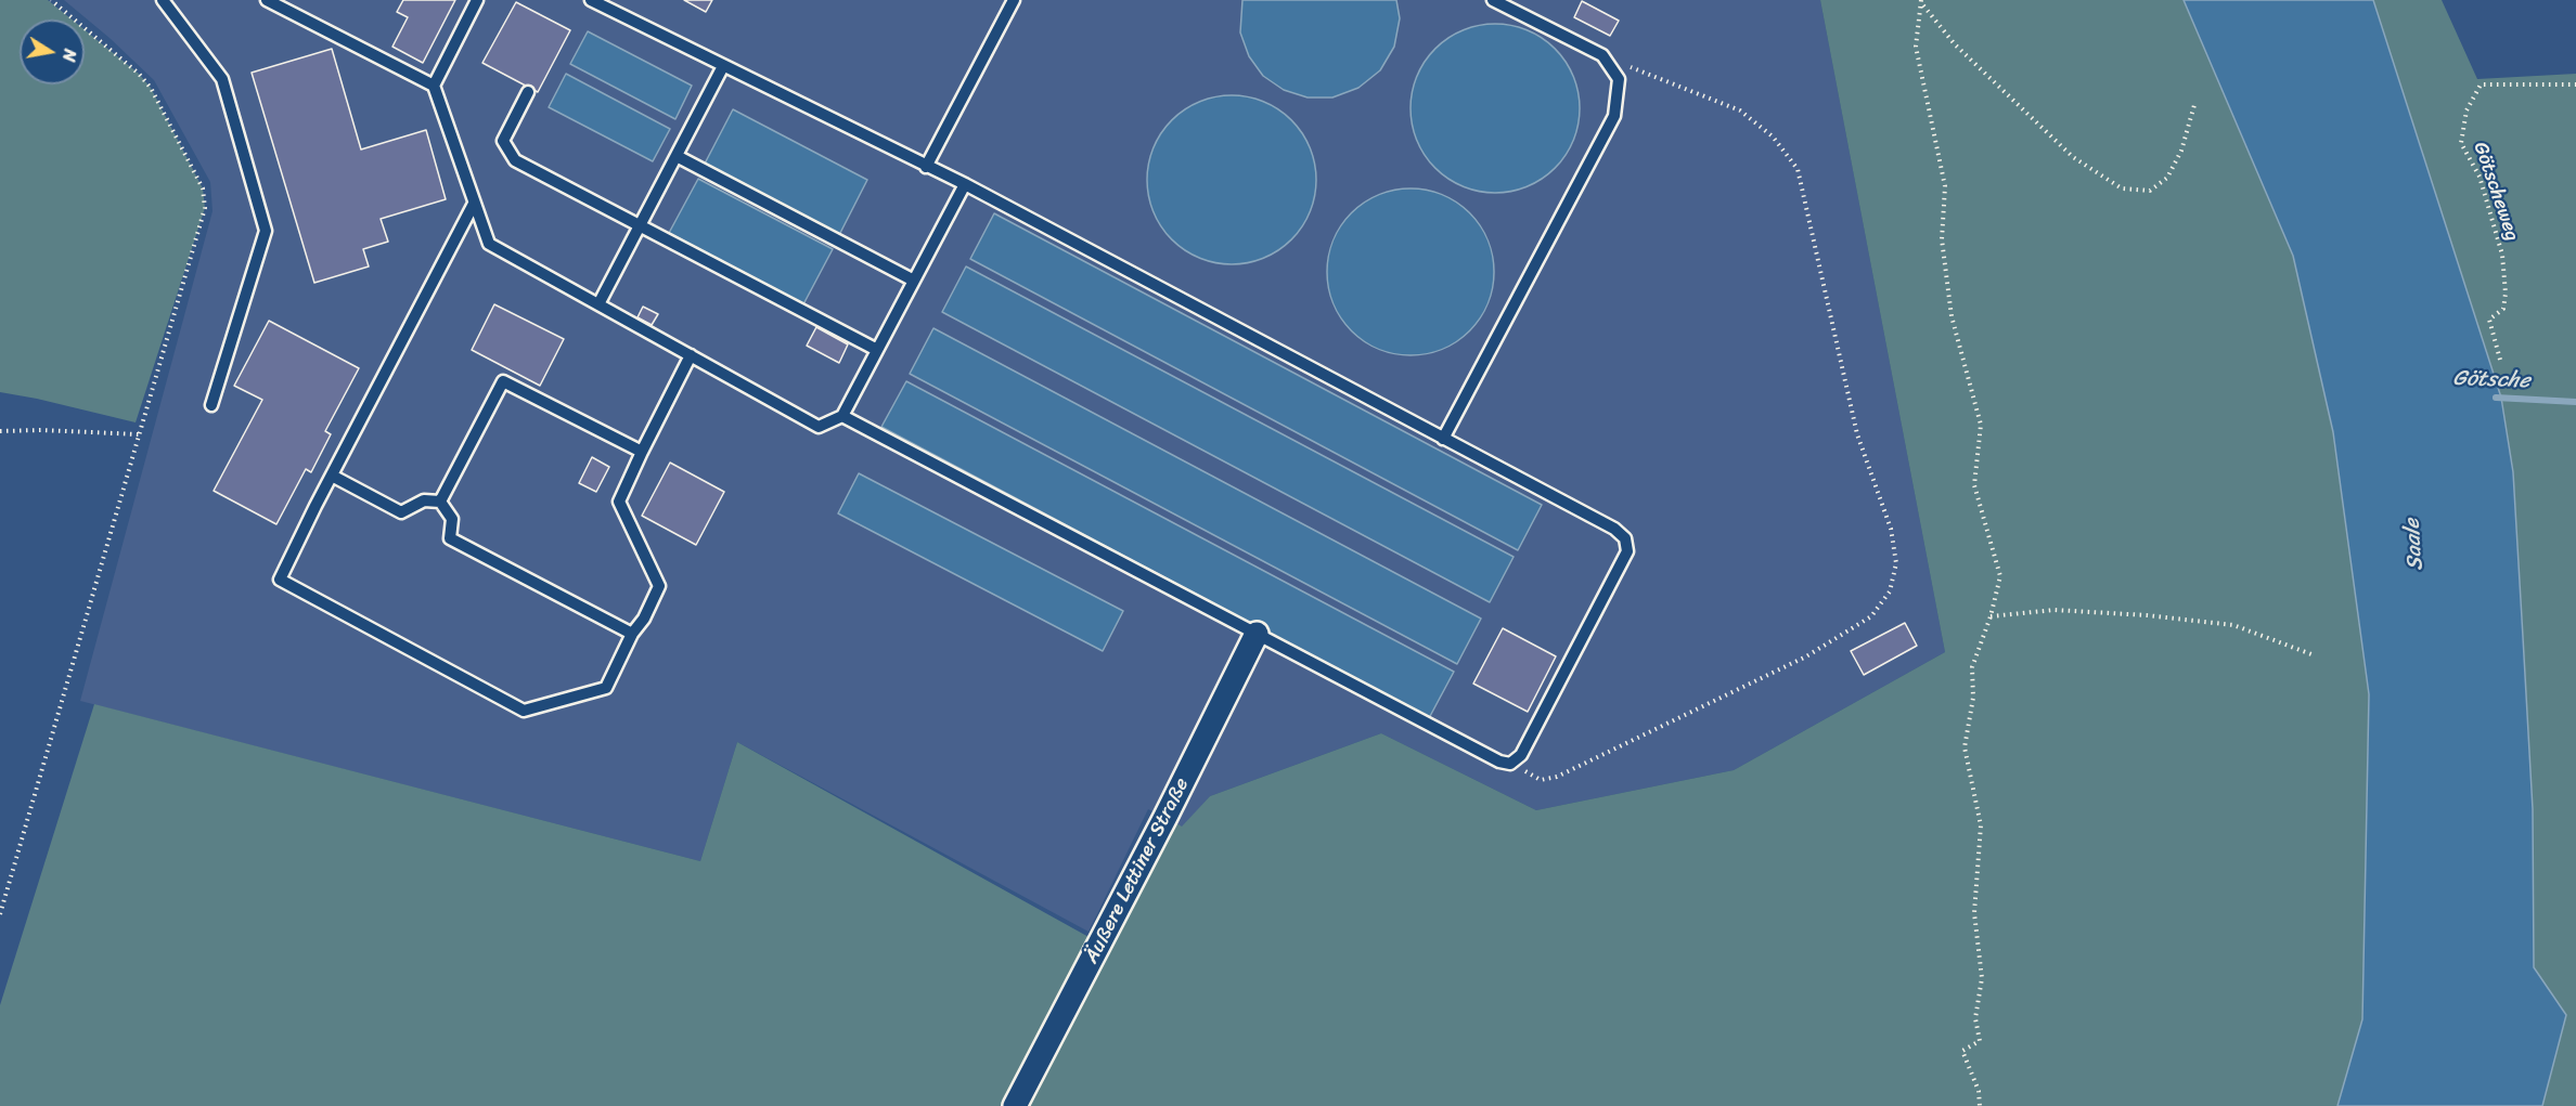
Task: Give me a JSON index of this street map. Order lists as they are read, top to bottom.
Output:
{
  "streets": {
    "street": ["Äußere Lettiner Straße"],
    "path": ["Götscheweg"]
  },
  "water": ["Götsche", "Saale"],
  "north": "right"
}
